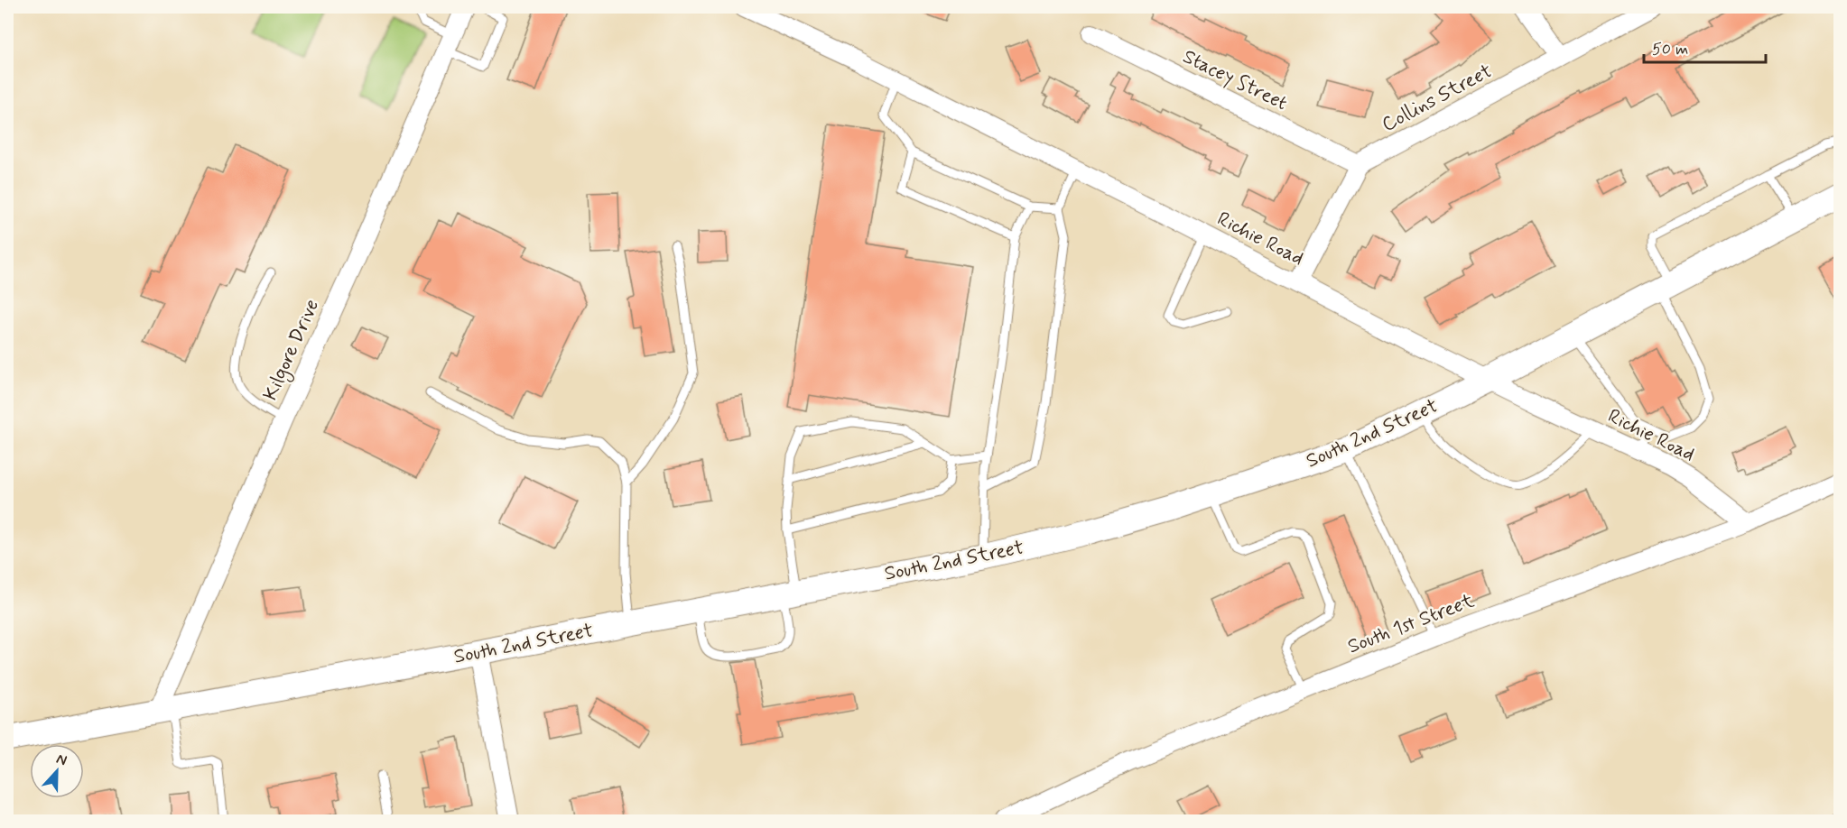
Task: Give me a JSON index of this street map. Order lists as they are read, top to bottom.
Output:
{
  "streets": {
    "main road": ["South 2nd Street"],
    "street": [
      "Stacey Street",
      "Collins Street",
      "Richie Road",
      "Kilgore Drive",
      "South 1st Street"
    ]
  },
  "crossings": [
    ["Stacey Street", "Collins Street"],
    ["Richie Road", "South 2nd Street"],
    ["Richie Road", "South 1st Street"],
    ["Kilgore Drive", "South 2nd Street"]
  ],
  "scale_bar": "50 m",
  "north": "top"
}
